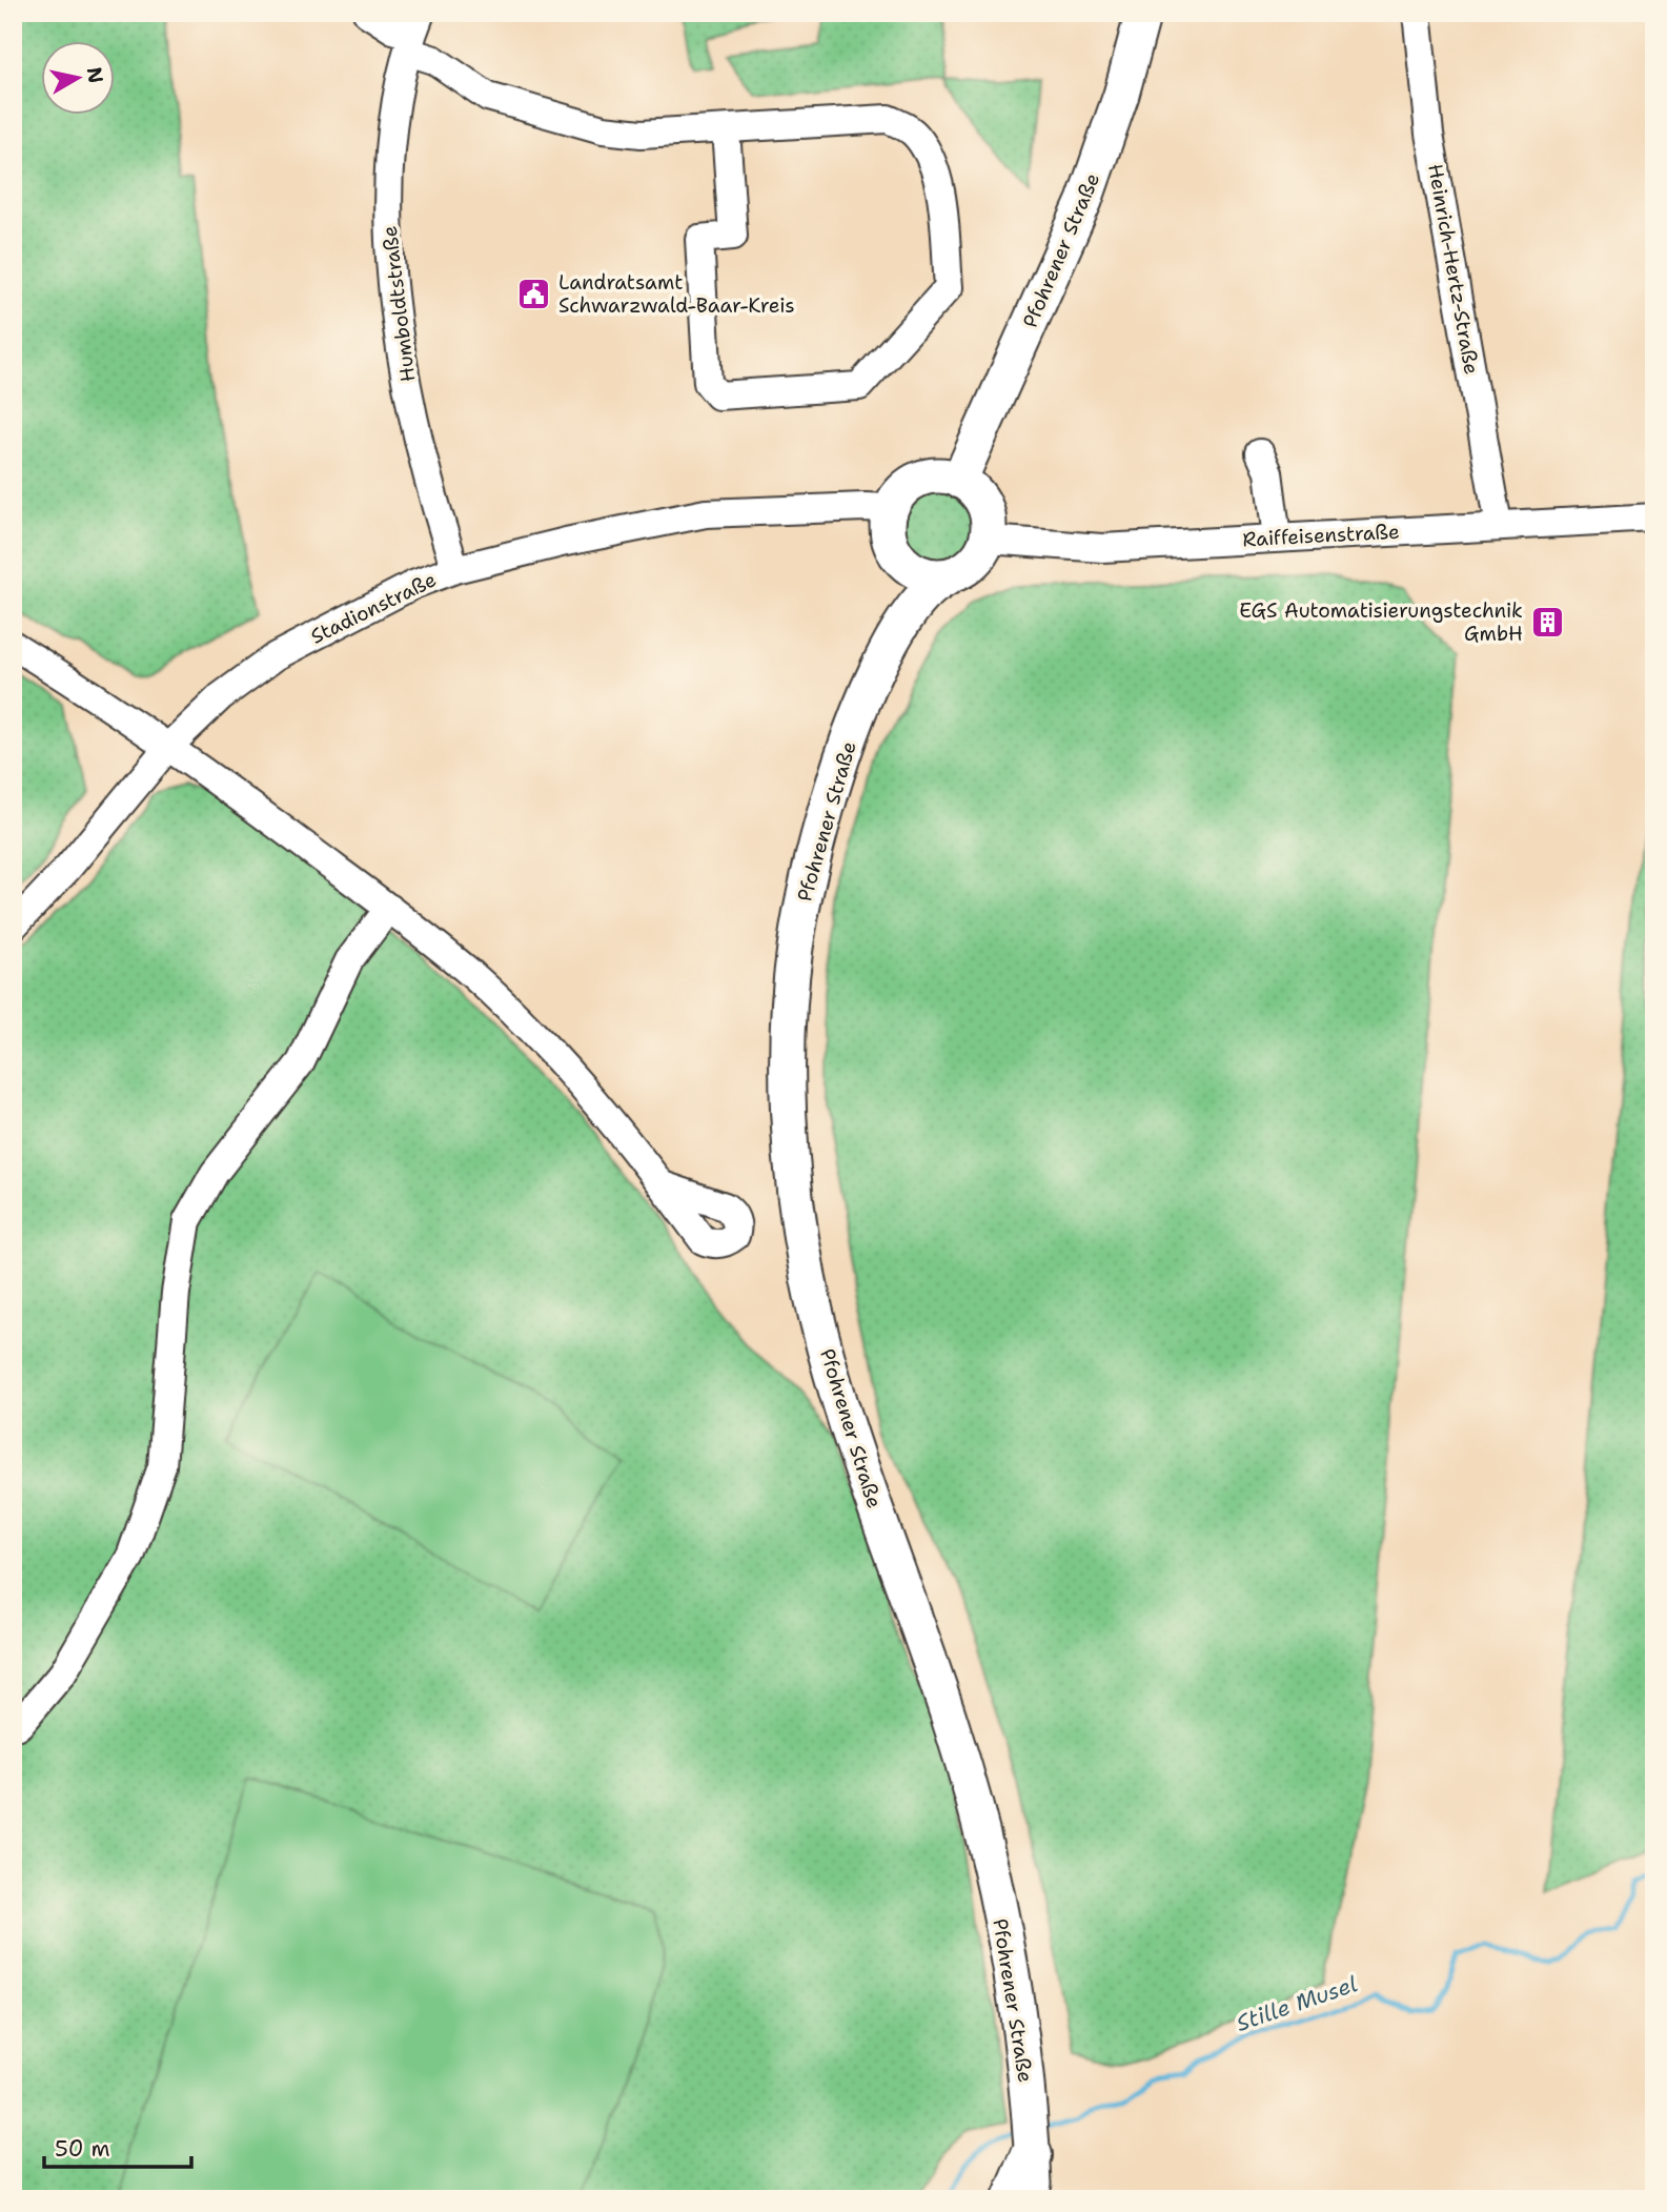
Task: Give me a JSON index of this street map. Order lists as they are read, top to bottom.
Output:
{
  "streets": {
    "main road": ["Pfohrener Straße"],
    "street": [
      "Heinrich-Hertz-Straße",
      "Humboldtstraße",
      "Raiffeisenstraße",
      "Stadionstraße"
    ]
  },
  "crossings": [
    ["Pfohrener Straße", "Raiffeisenstraße"],
    ["Pfohrener Straße", "Stadionstraße"],
    ["Heinrich-Hertz-Straße", "Raiffeisenstraße"],
    ["Humboldtstraße", "Stadionstraße"],
    ["Raiffeisenstraße", "Stadionstraße"]
  ],
  "water": ["Stille Musel"],
  "places": {
    "public building": ["Landratsamt Schwarzwald-Baar-Kreis"],
    "building": ["EGS Automatisierungstechnik GmbH"]
  },
  "scale_bar": "50 m",
  "north": "right"
}
